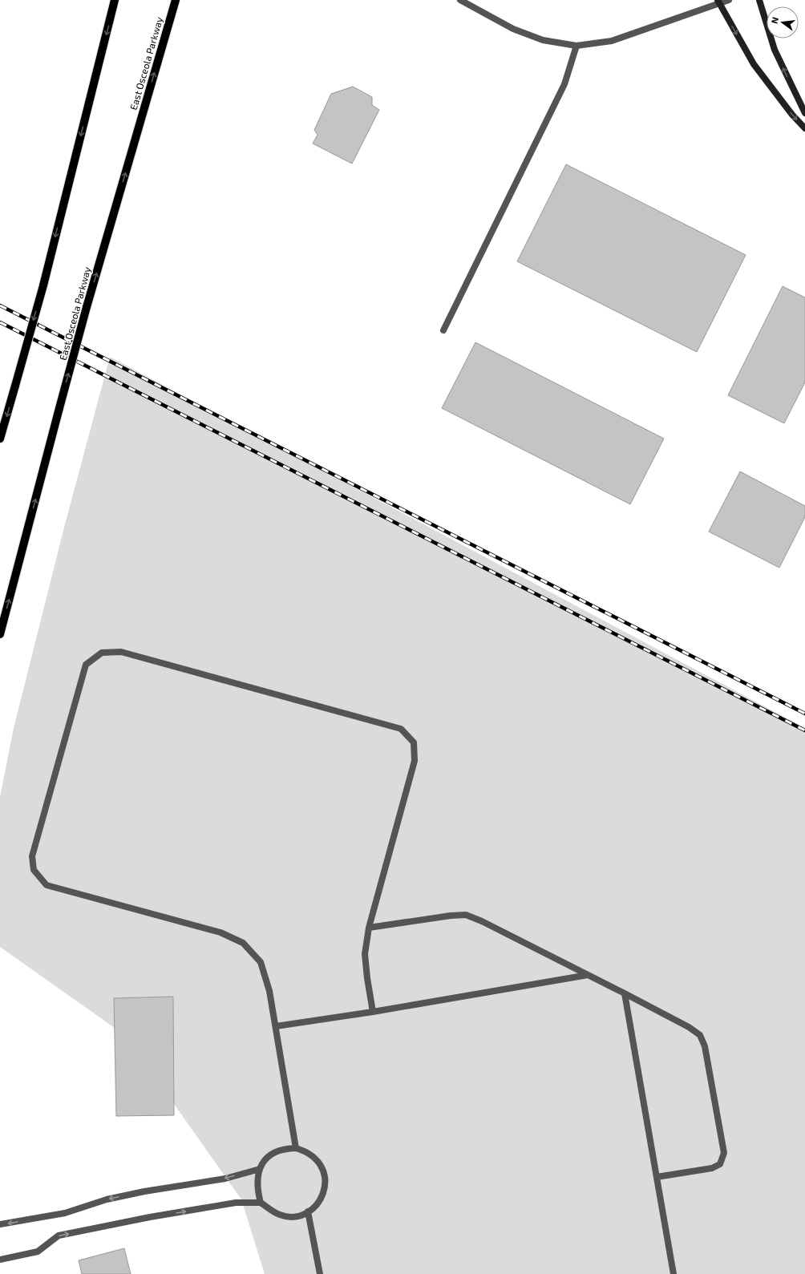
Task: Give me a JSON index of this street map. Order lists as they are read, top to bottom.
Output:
{
  "streets": {
    "main road": ["East Osceola Parkway"]
  },
  "north": "left"
}
